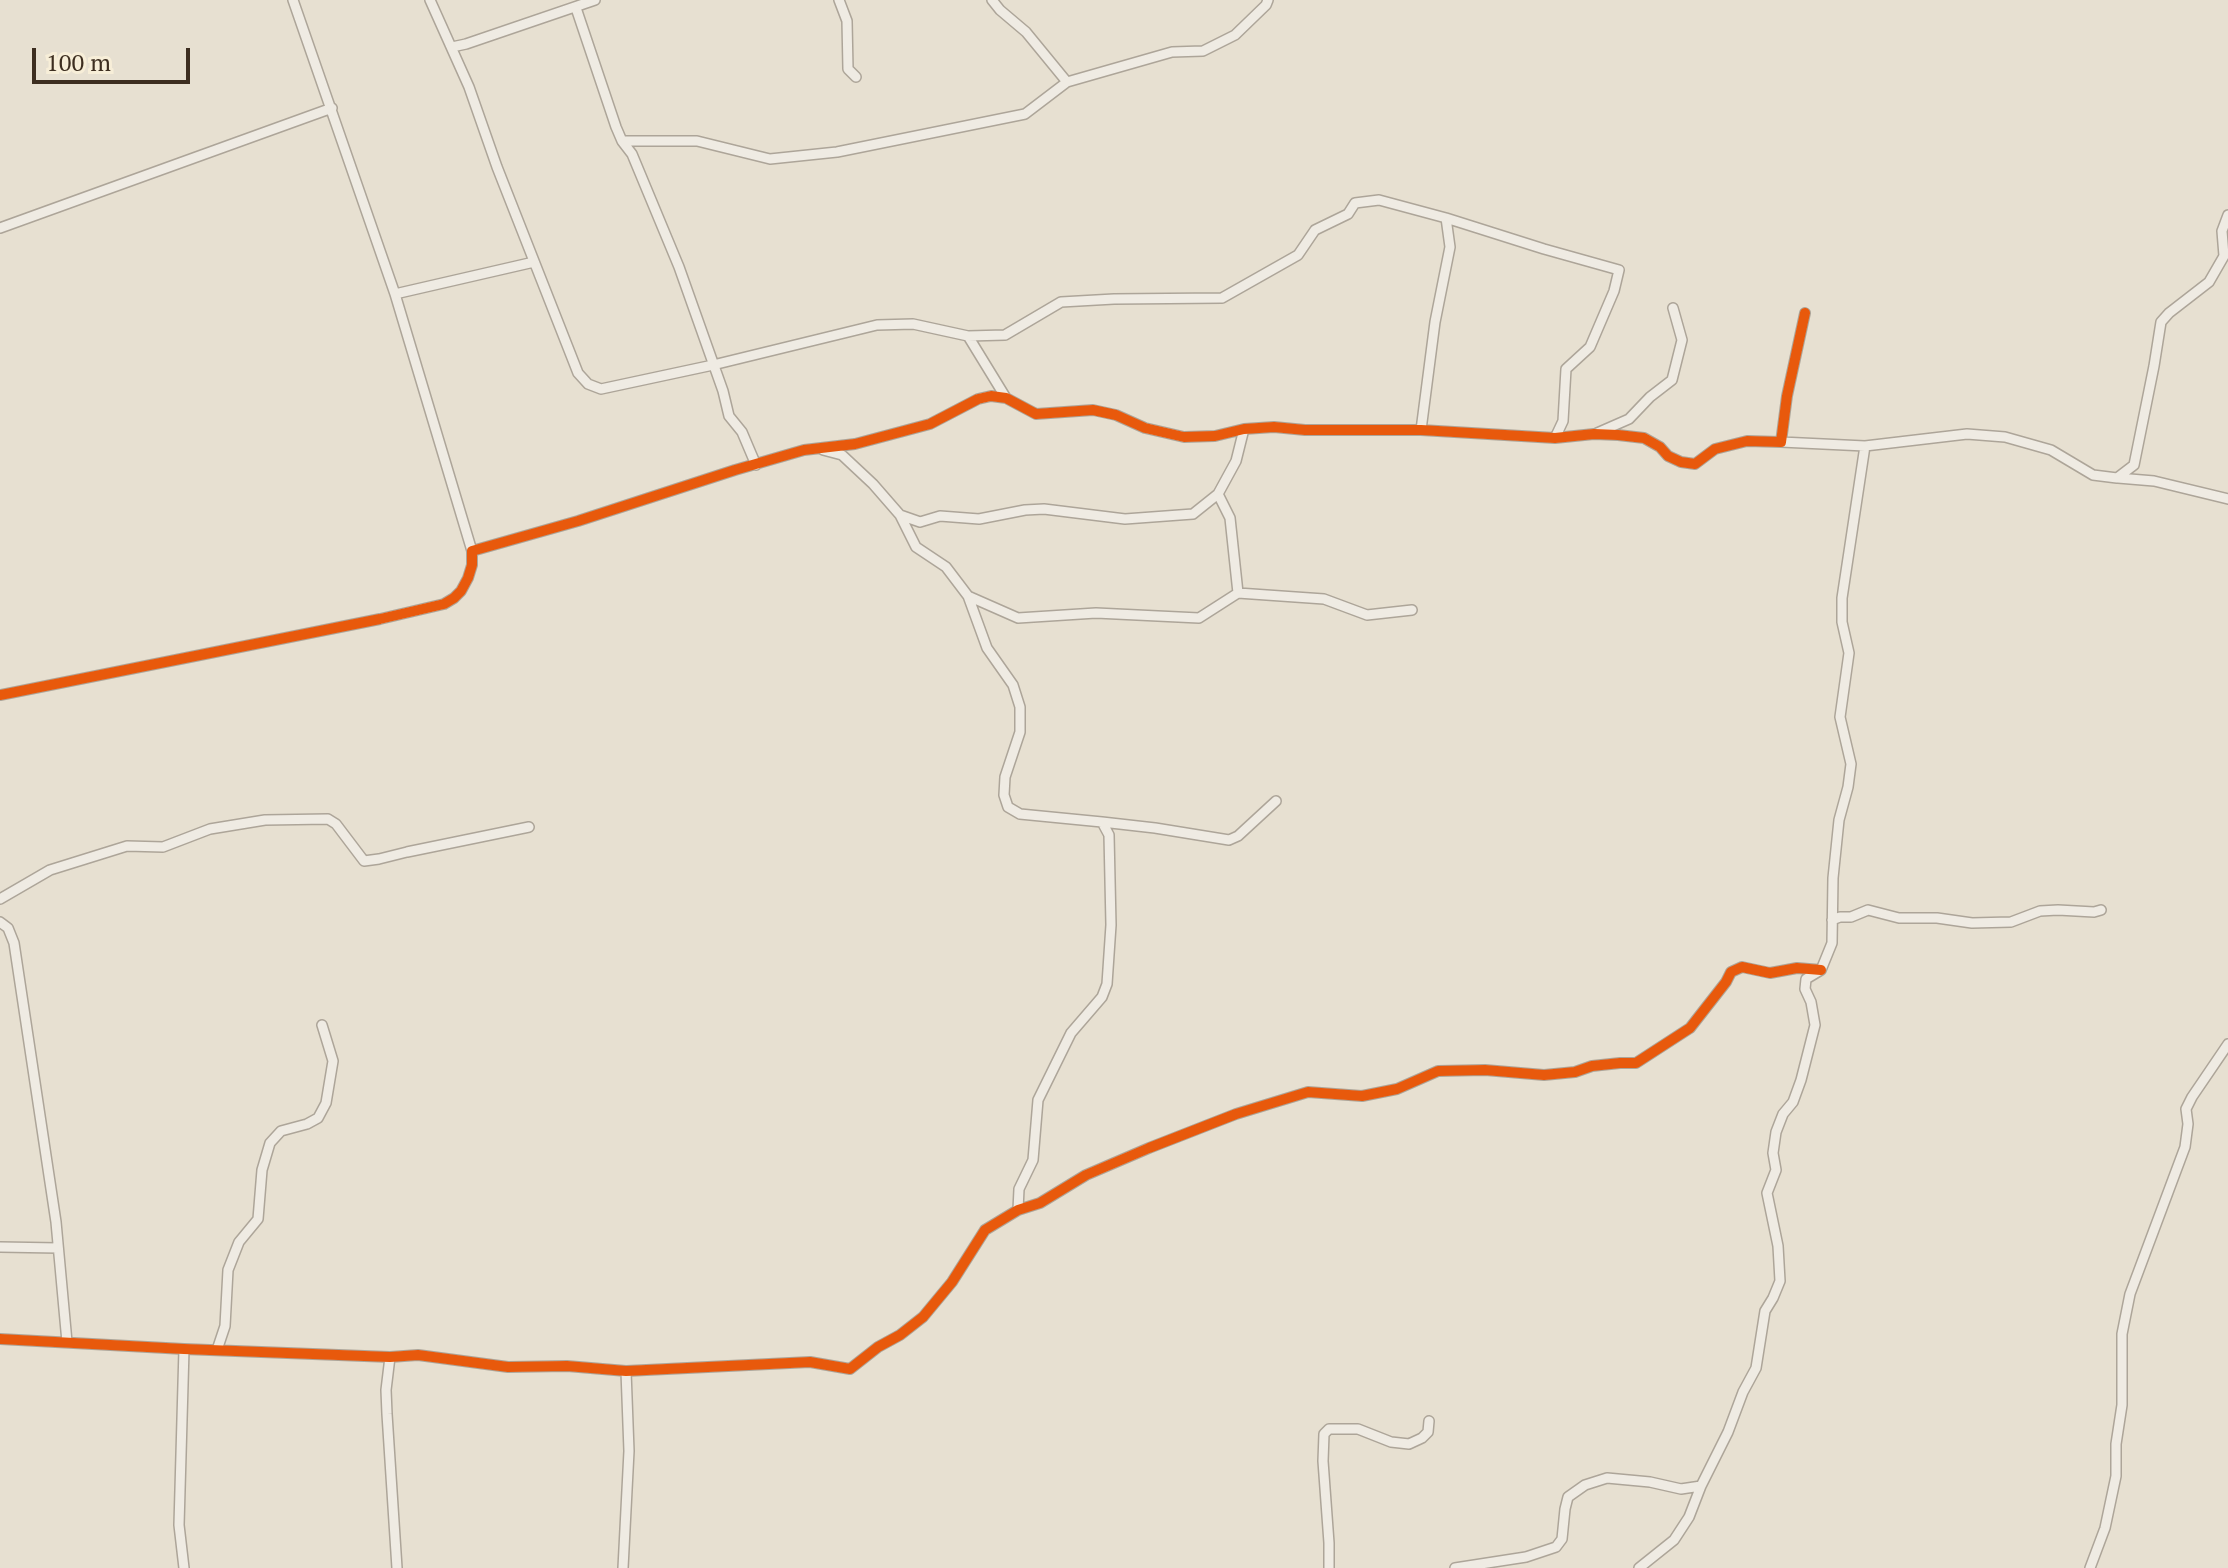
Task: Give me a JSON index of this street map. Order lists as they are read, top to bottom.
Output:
{
  "scale_bar": "100 m"
}
